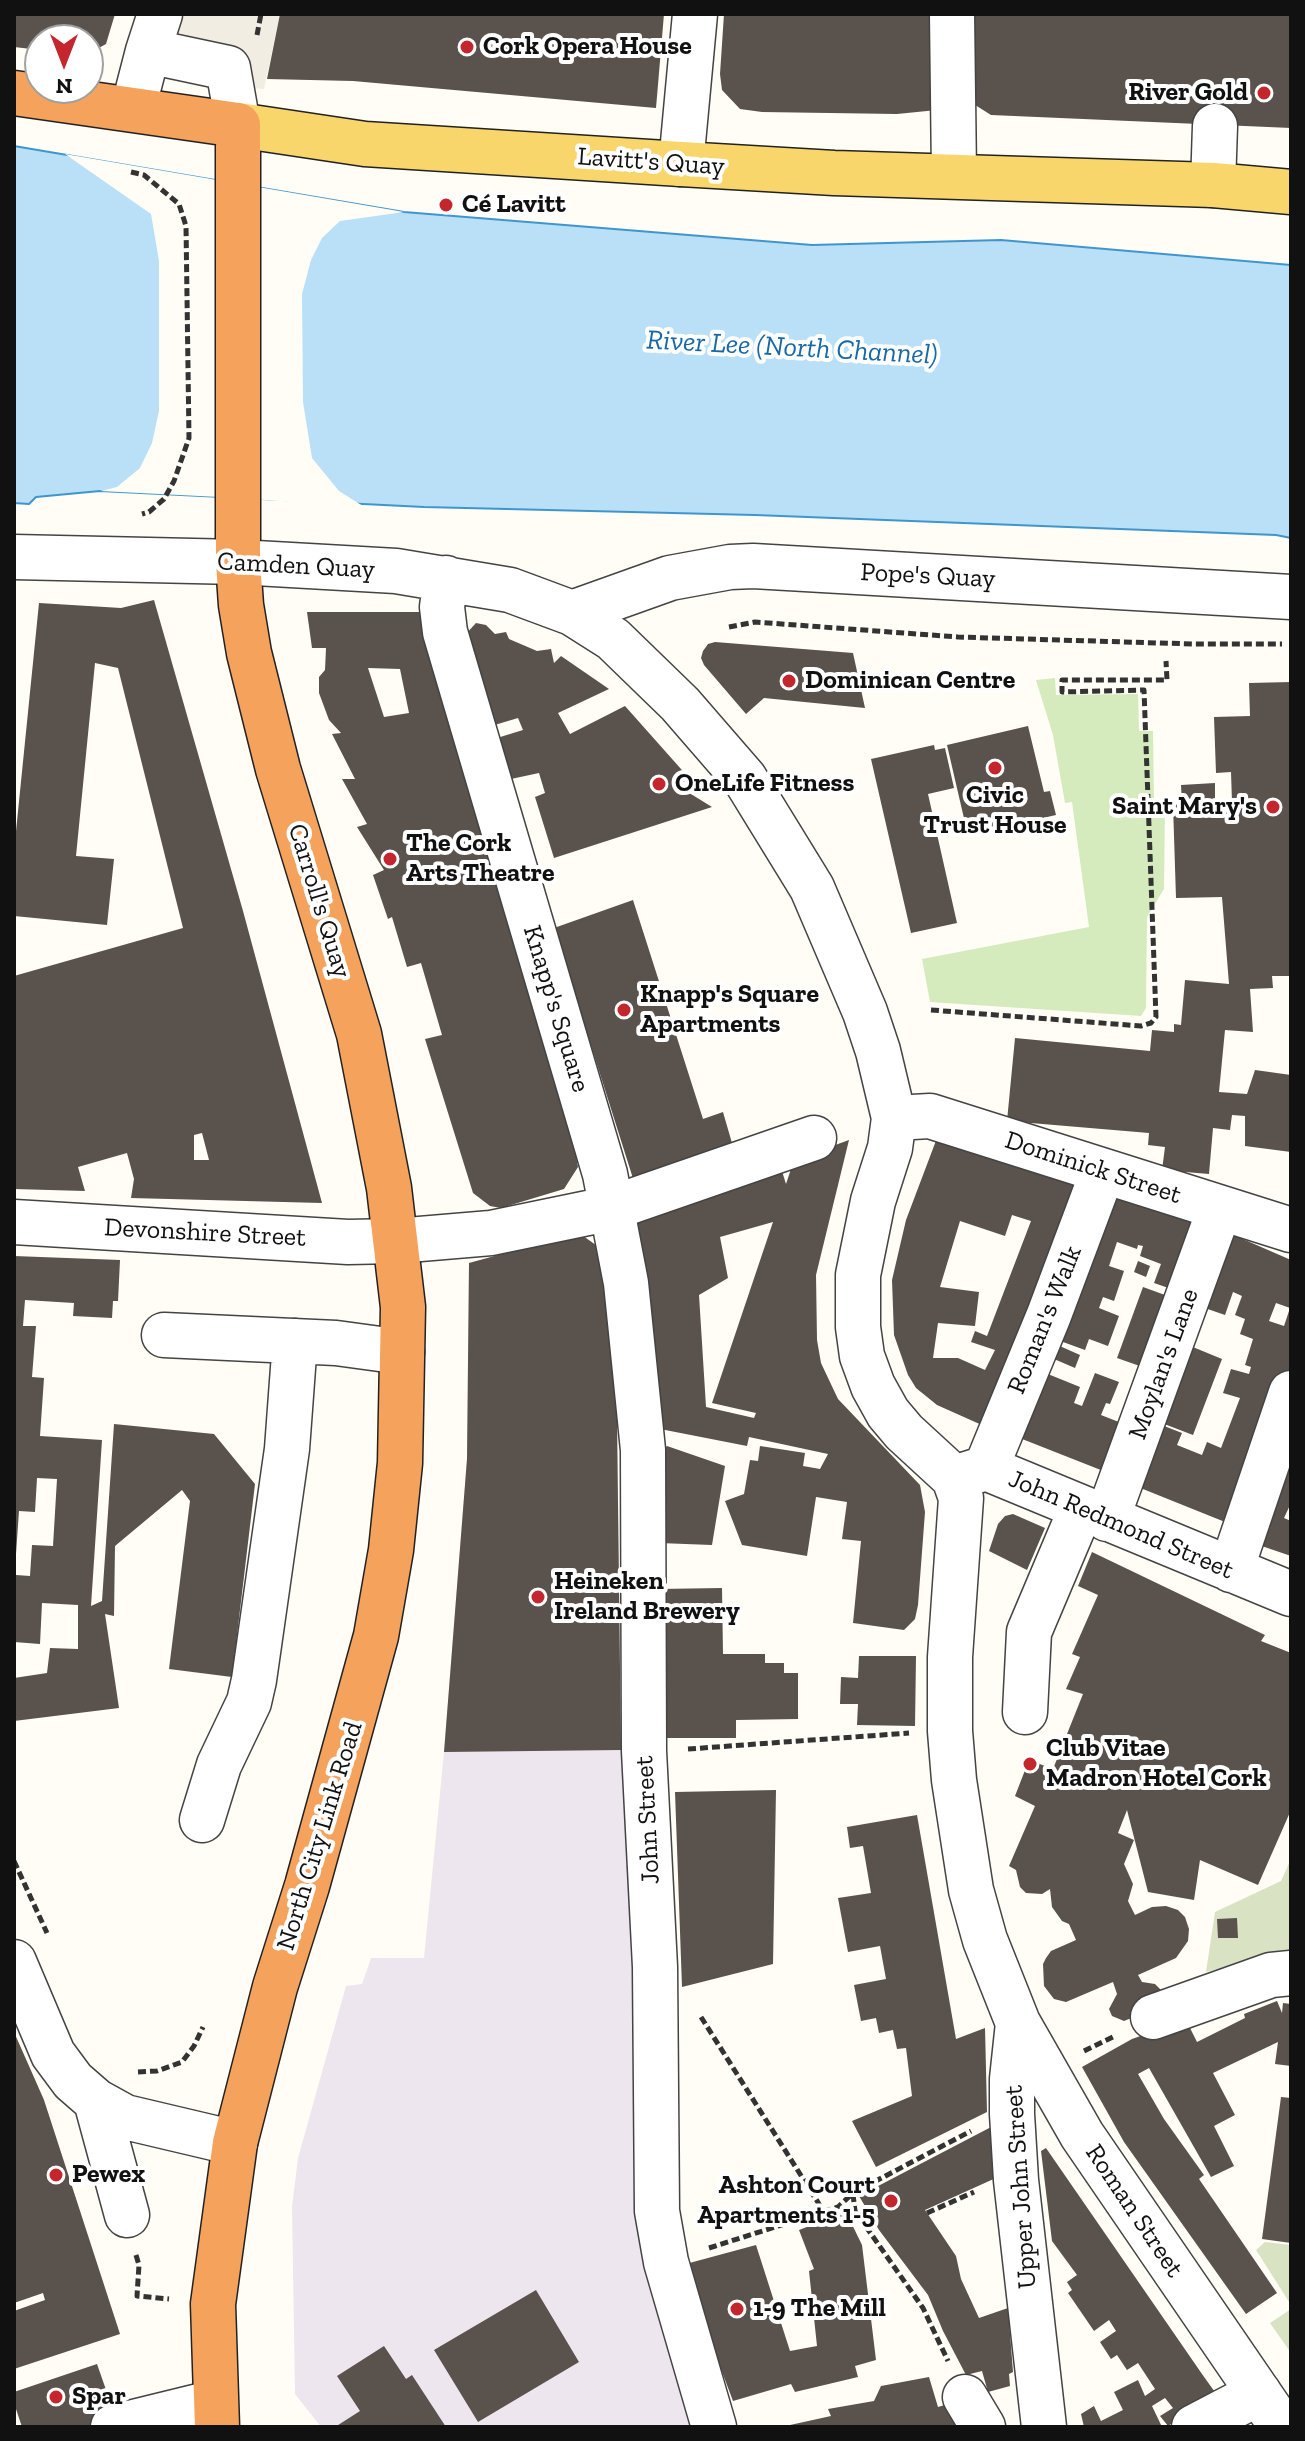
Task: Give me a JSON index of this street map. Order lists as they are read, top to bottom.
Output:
{
  "streets": {
    "highway": ["Lavitt's Quay", "Carroll's Quay", "North City Link Road"],
    "street": [
      "Camden Quay",
      "Pope's Quay",
      "Knapp's Square",
      "Dominick Street",
      "Devonshire Street",
      "Roman's Walk",
      "Moylan's Lane",
      "John Redmond Street",
      "John Street",
      "Upper John Street",
      "Roman Street"
    ]
  },
  "crossings": [
    ["Lavitt's Quay", "Carroll's Quay"],
    ["Camden Quay", "Pope's Quay"],
    ["Camden Quay", "Carroll's Quay"],
    ["Camden Quay", "Knapp's Square"],
    ["Camden Quay", "John Redmond Street"],
    ["Pope's Quay", "John Redmond Street"],
    ["Carroll's Quay", "Devonshire Street"],
    ["Carroll's Quay", "North City Link Road"],
    ["Knapp's Square", "Devonshire Street"],
    ["Knapp's Square", "John Street"],
    ["Dominick Street", "Roman's Walk"],
    ["Dominick Street", "Moylan's Lane"],
    ["Dominick Street", "John Redmond Street"],
    ["Devonshire Street", "John Street"],
    ["Devonshire Street", "North City Link Road"],
    ["Roman's Walk", "John Redmond Street"],
    ["Roman's Walk", "Upper John Street"],
    ["Moylan's Lane", "John Redmond Street"],
    ["John Redmond Street", "Upper John Street"],
    ["Upper John Street", "Roman Street"]
  ],
  "water": ["River Lee (North Channel)"],
  "places": [
    "Cork Opera House",
    "River Gold",
    "Cé Lavitt",
    "Dominican Centre",
    "Civic Trust House",
    "OneLife Fitness",
    "Saint Mary's",
    "The Cork Arts Theatre",
    "Knapp's Square Apartments",
    "Heineken Ireland Brewery",
    "Club Vitae Madron Hotel Cork",
    "Pewex",
    "Ashton Court Apartments 1-5",
    "1-9 The Mill",
    "Spar"
  ],
  "north": "bottom"
}
